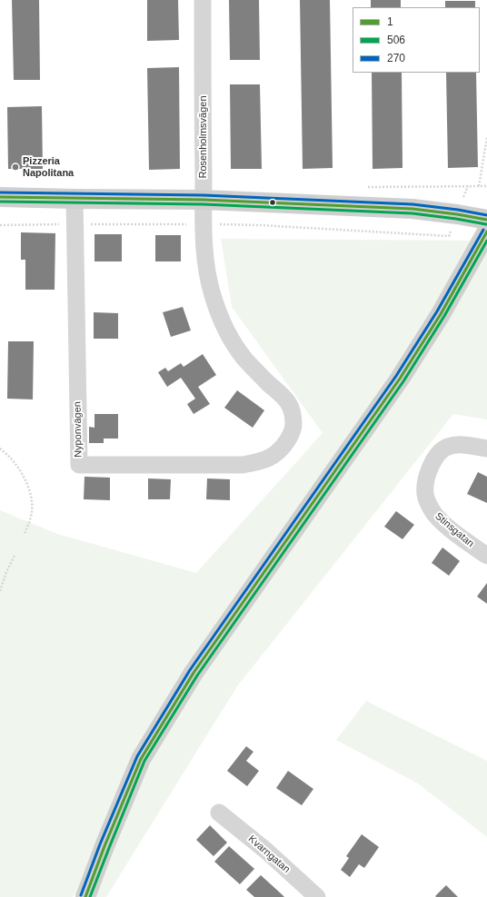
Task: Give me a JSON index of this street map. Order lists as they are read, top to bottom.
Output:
{
  "streets": {
    "street": [
      "Rosenholmsvägen",
      "Nyponvägen",
      "Stinsgatan",
      "Kvarngatan"
    ]
  },
  "crossings": [
    ["Rosenholmsvägen", "Nyponvägen"]
  ],
  "places": ["Pizzeria Napolitana"],
  "lines": ["transit line 270", "transit line 1", "transit line 506"],
  "legend": ["1", "506", "270"]
}
